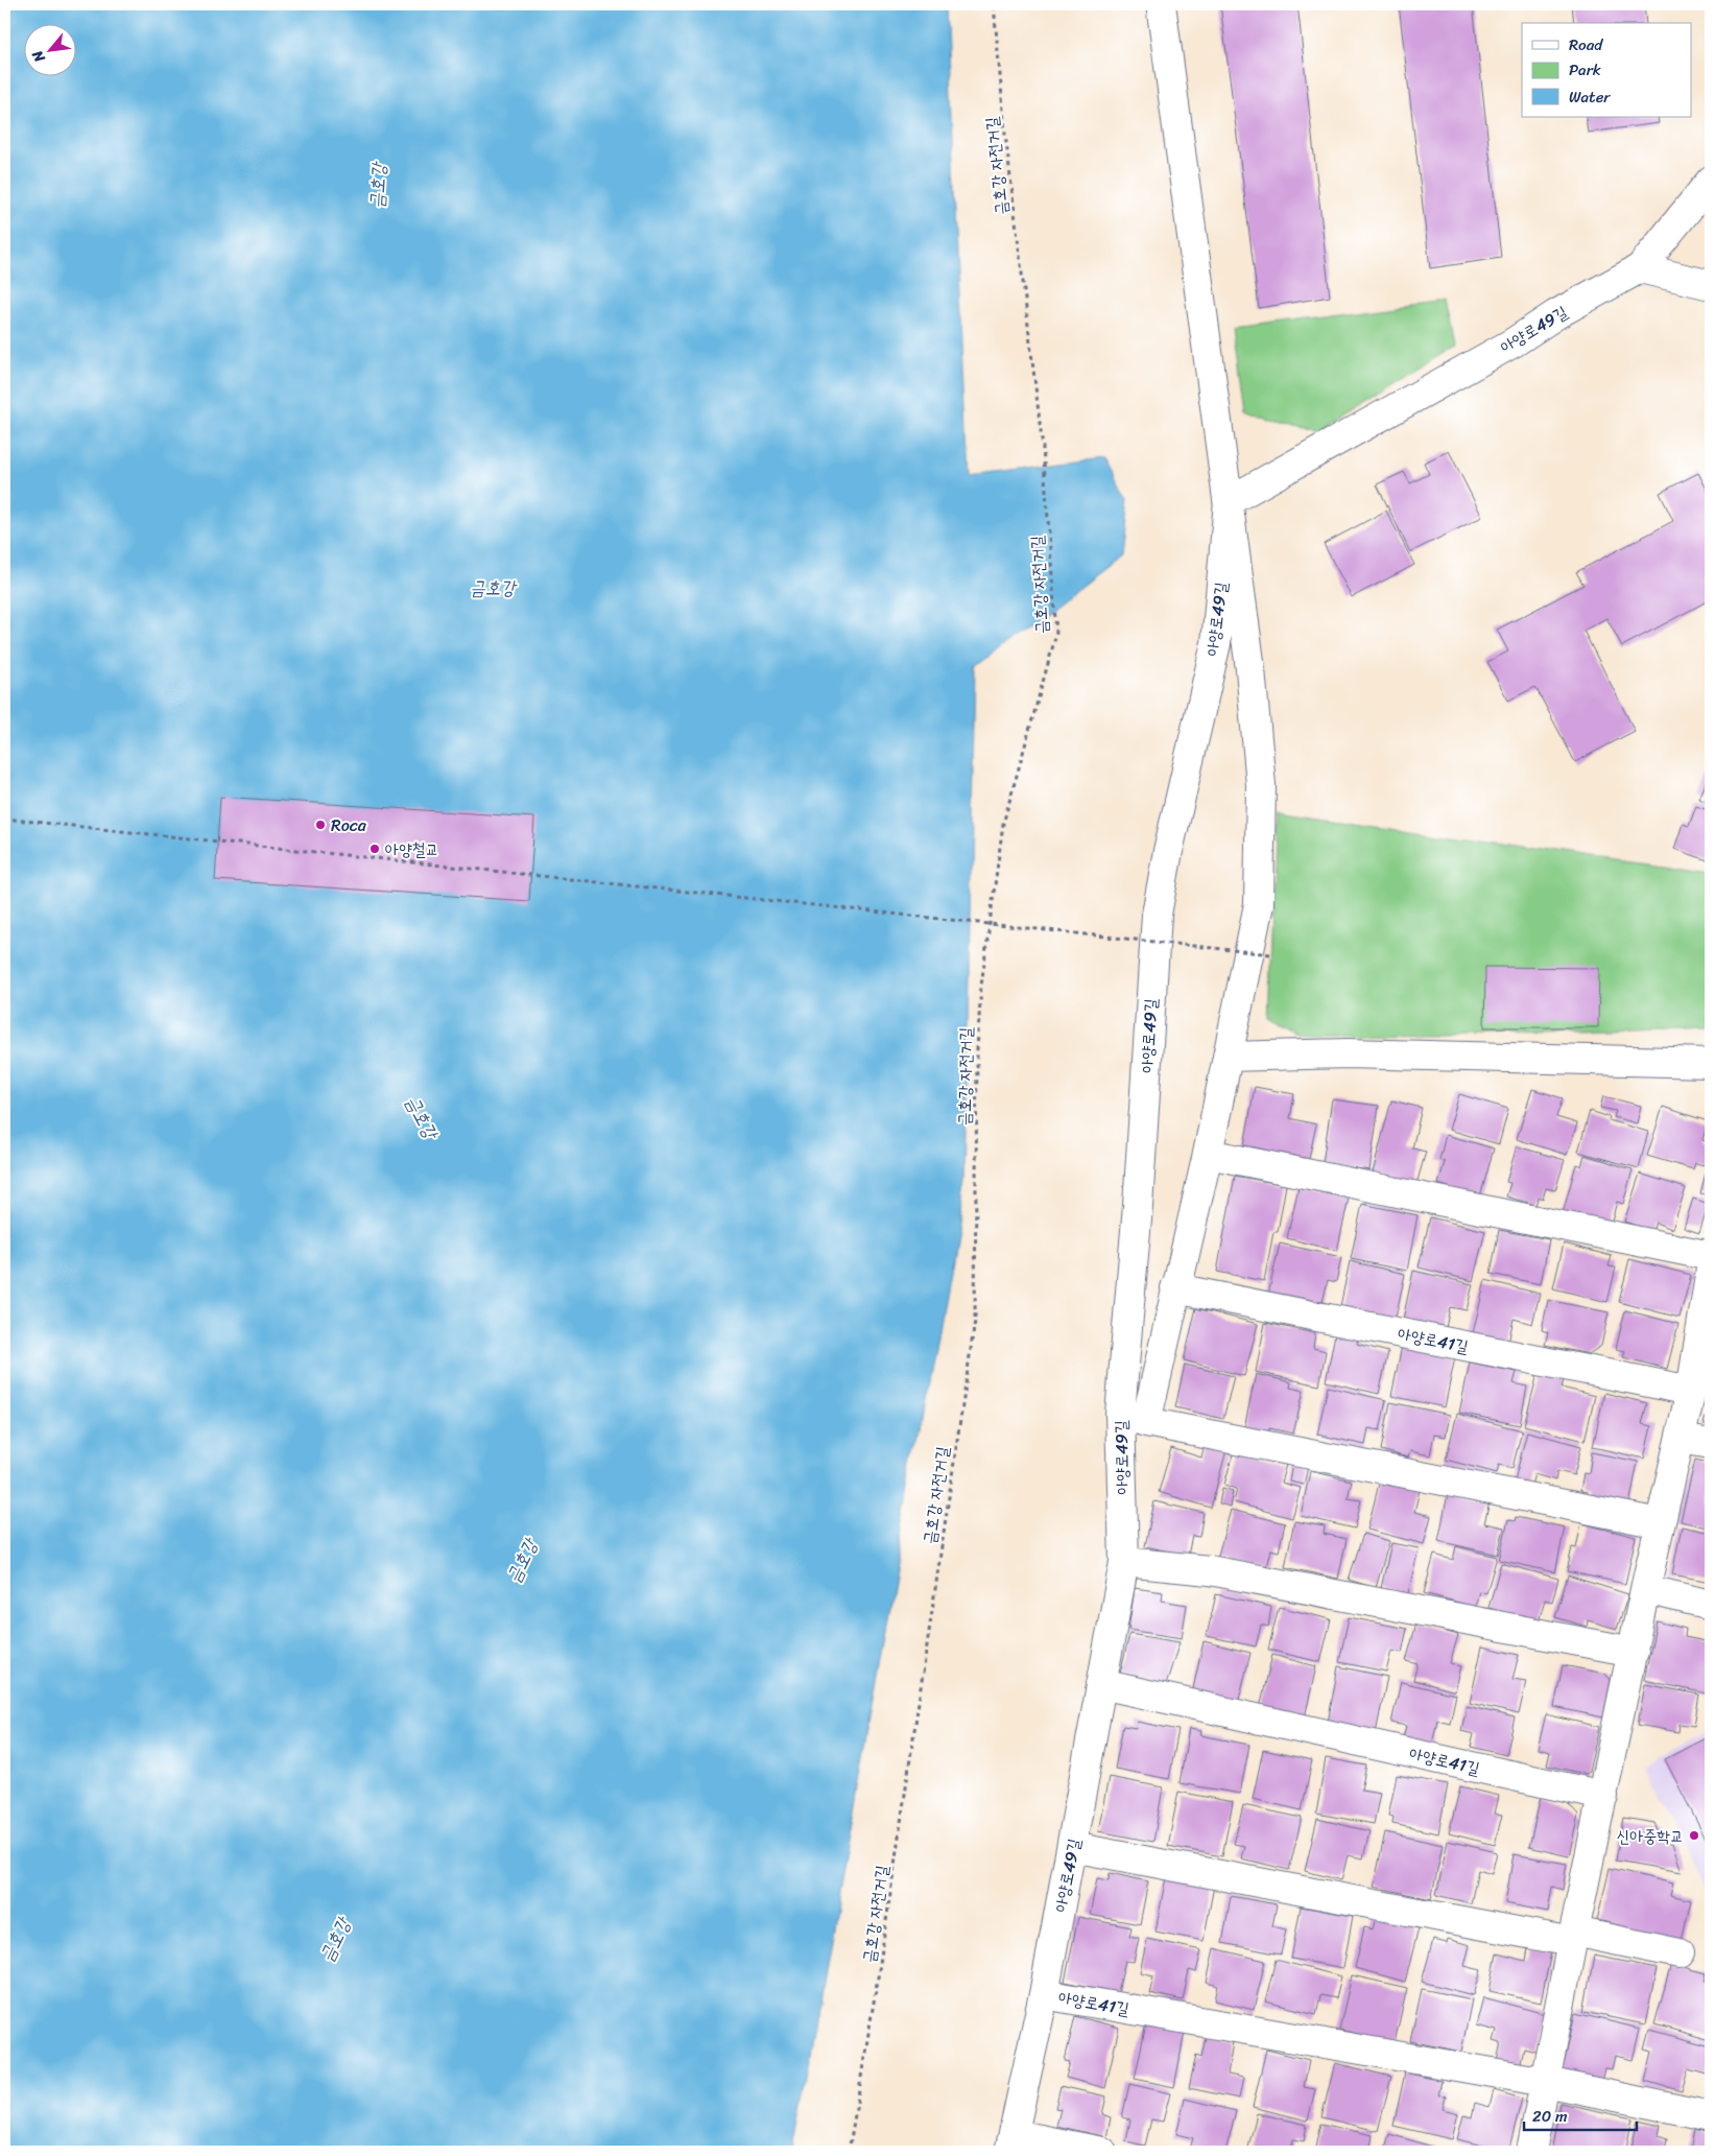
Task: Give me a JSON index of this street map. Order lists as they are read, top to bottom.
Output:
{
  "streets": {
    "street": ["아양로49길", "아양로41길"],
    "path": ["금호강 자전거길"]
  },
  "crossings": [
    ["아양로49길", "아양로41길"]
  ],
  "water": ["금호강"],
  "places": ["Roca", "아양철교", "신아중학교"],
  "legend": ["Road", "Park", "Water"],
  "scale_bar": "20 m",
  "north": "bottom left"
}
